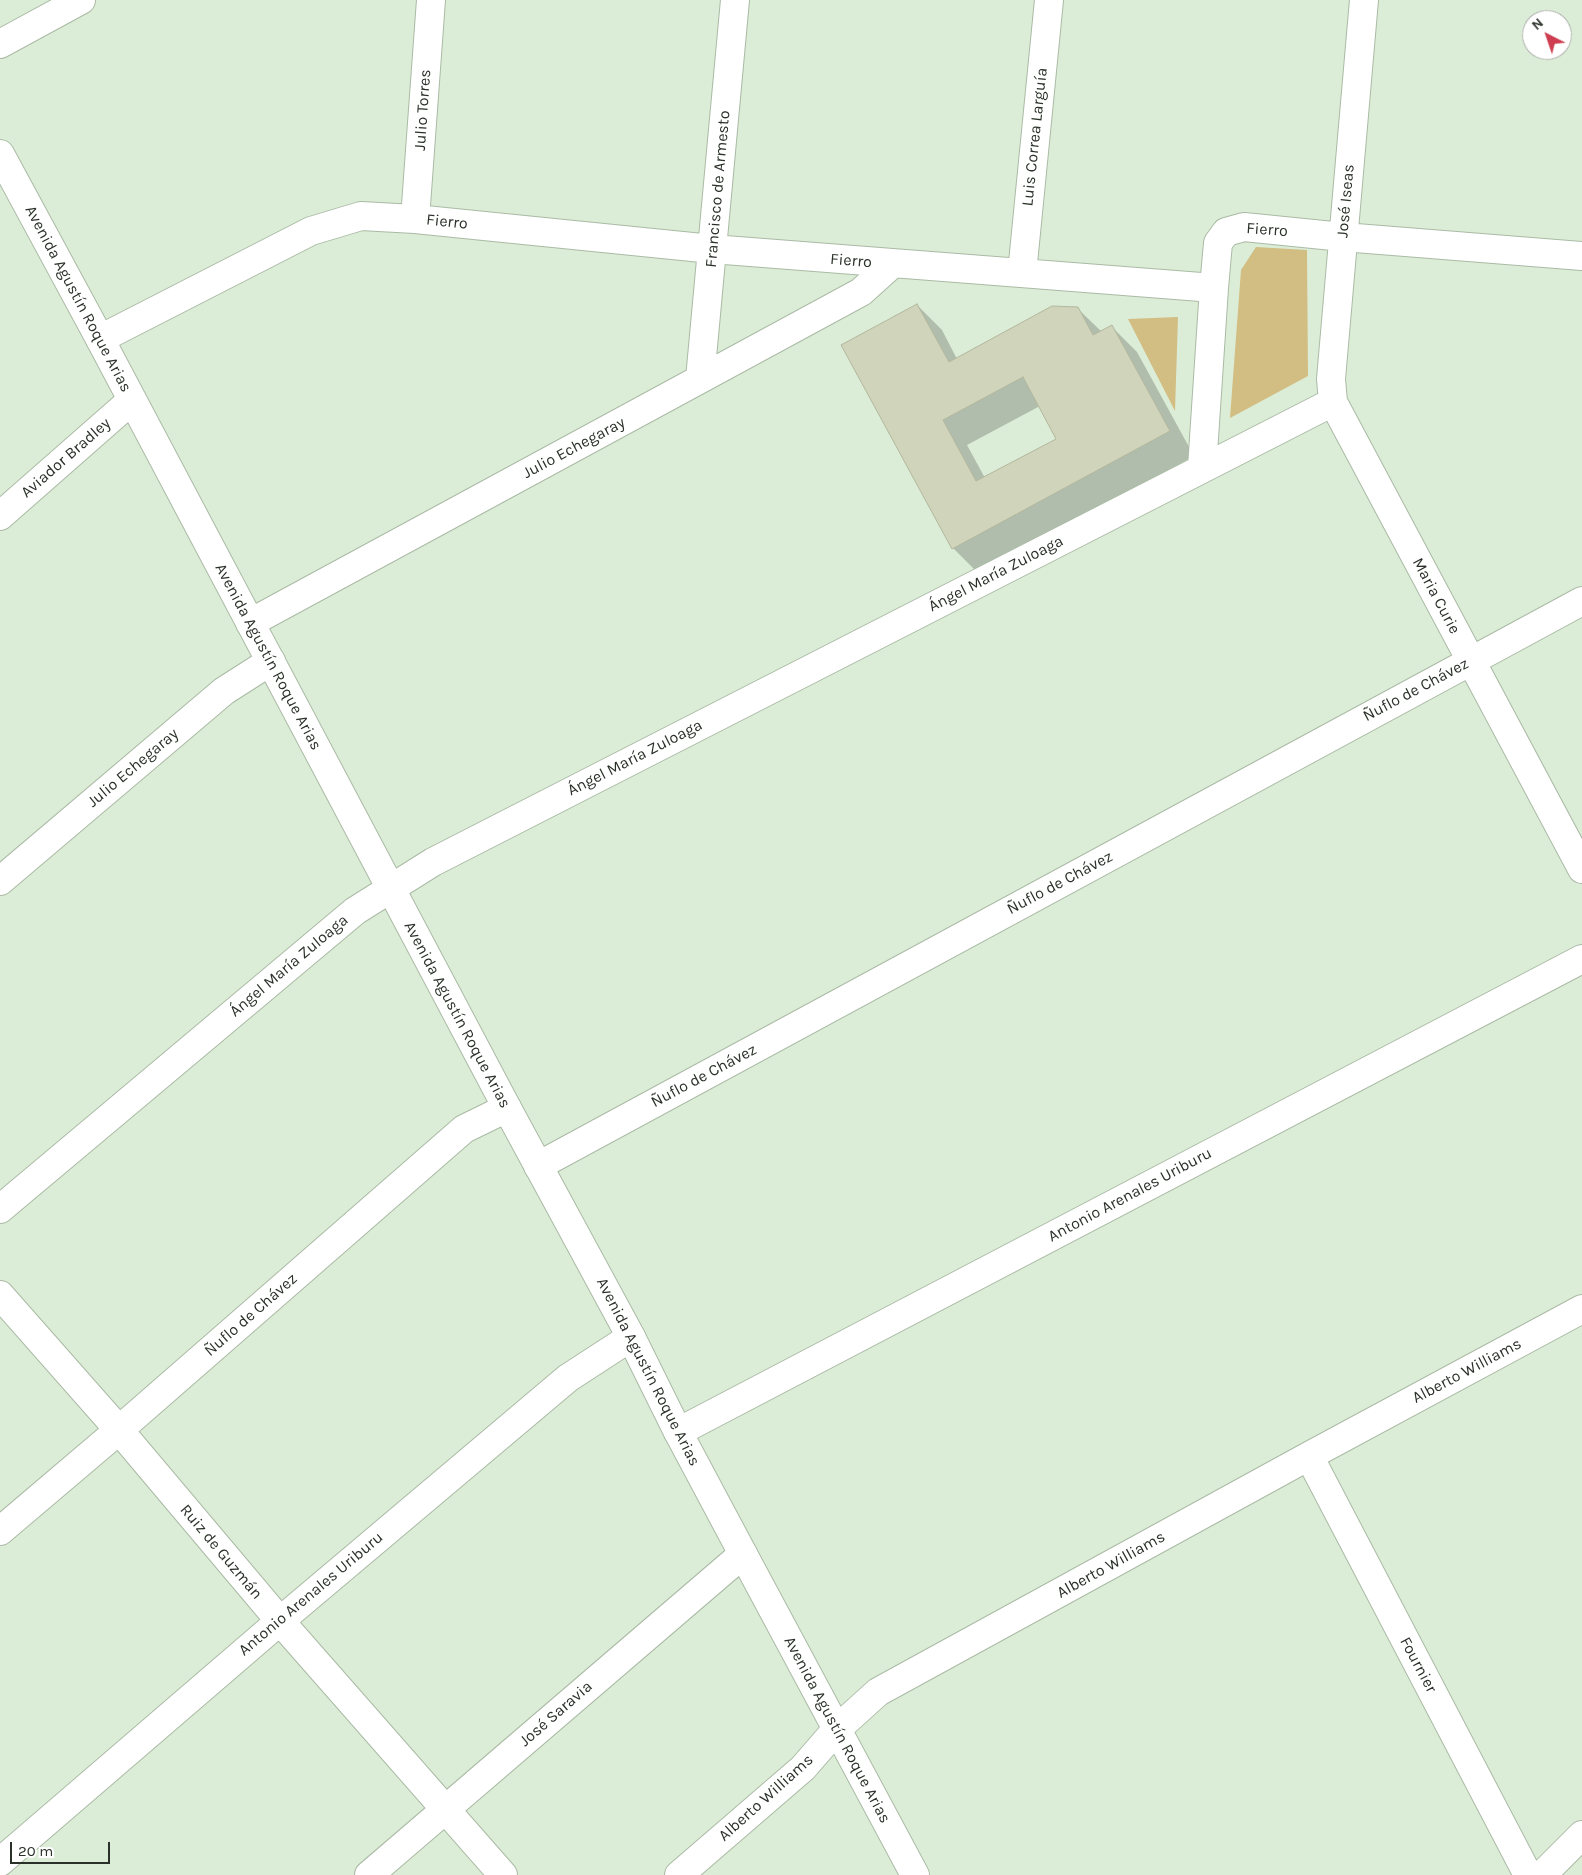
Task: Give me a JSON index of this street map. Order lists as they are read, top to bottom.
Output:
{
  "streets": {
    "street": [
      "Julio Torres",
      "Luis Correa Larguía",
      "Francisco de Armesto",
      "José Iseas",
      "Fierro",
      "Avenida Agustín Roque Arias",
      "Julio Echegaray",
      "Aviador Bradley",
      "Ángel María Zuloaga",
      "Maria Curie",
      "Ñuflo de Chávez",
      "Antonio Arenales Uriburu",
      "Alberto Williams",
      "Ruiz de Guzmán",
      "Fournier",
      "José Saravia"
    ]
  },
  "crossings": [
    ["Julio Torres", "Fierro"],
    ["Luis Correa Larguía", "Fierro"],
    ["Francisco de Armesto", "Fierro"],
    ["Francisco de Armesto", "Julio Echegaray"],
    ["José Iseas", "Fierro"],
    ["José Iseas", "Ángel María Zuloaga"],
    ["José Iseas", "Maria Curie"],
    ["Fierro", "Avenida Agustín Roque Arias"],
    ["Fierro", "Julio Echegaray"],
    ["Avenida Agustín Roque Arias", "Julio Echegaray"],
    ["Avenida Agustín Roque Arias", "Aviador Bradley"],
    ["Avenida Agustín Roque Arias", "Ángel María Zuloaga"],
    ["Avenida Agustín Roque Arias", "Ñuflo de Chávez"],
    ["Avenida Agustín Roque Arias", "Antonio Arenales Uriburu"],
    ["Avenida Agustín Roque Arias", "Alberto Williams"],
    ["Avenida Agustín Roque Arias", "José Saravia"],
    ["Ángel María Zuloaga", "Maria Curie"],
    ["Maria Curie", "Ñuflo de Chávez"],
    ["Ñuflo de Chávez", "Ruiz de Guzmán"],
    ["Antonio Arenales Uriburu", "Ruiz de Guzmán"],
    ["Alberto Williams", "Fournier"],
    ["Ruiz de Guzmán", "José Saravia"]
  ],
  "scale_bar": "20 m",
  "north": "top left"
}
